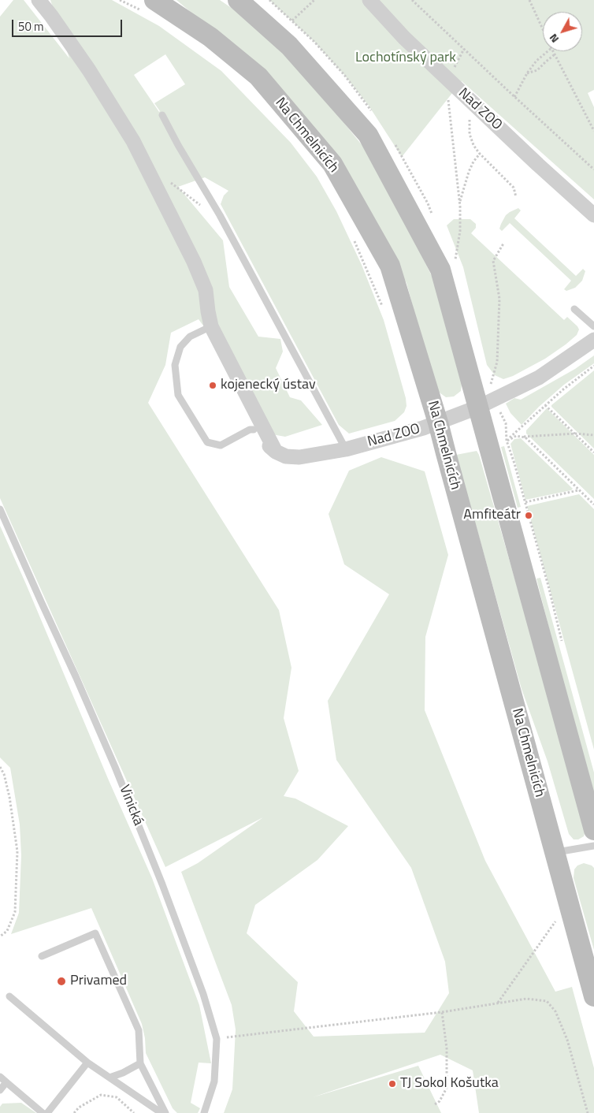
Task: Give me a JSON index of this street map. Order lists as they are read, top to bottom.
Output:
{
  "streets": {
    "street": ["Nad ZOO", "Na Chmelnicích"],
    "lane": ["Vinická"]
  },
  "crossings": [
    ["Nad ZOO", "Na Chmelnicích"]
  ],
  "parks": ["Lochotínský park"],
  "places": [
    "kojenecký ústav",
    "Amfiteátr",
    "Privamed",
    "TJ Sokol Košutka"
  ],
  "scale_bar": "50 m",
  "north": "bottom left"
}
